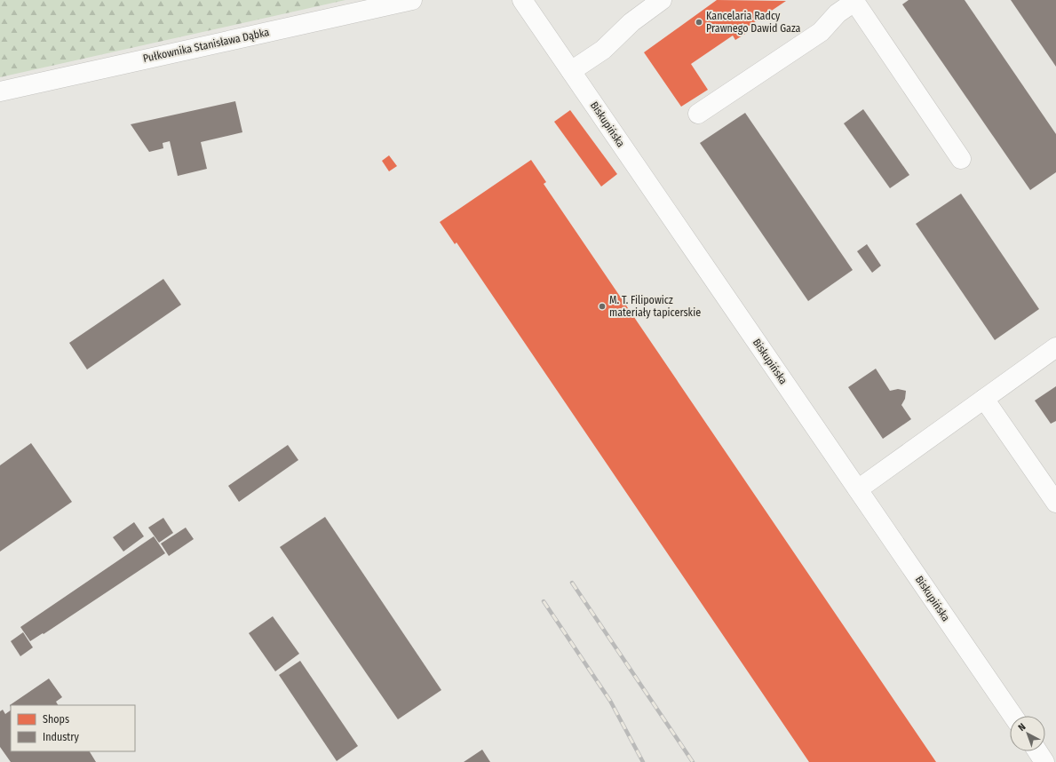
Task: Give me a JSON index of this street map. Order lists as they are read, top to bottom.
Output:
{
  "streets": {
    "street": ["Pułkownika Stanisława Dąbka", "Biskupińska"]
  },
  "places": ["Kancelaria Radcy Prawnego Dawid Gaza", "M. T. Filipowicz materiały tapicerskie"],
  "legend": ["Shops", "Industry"],
  "north": "top left"
}
